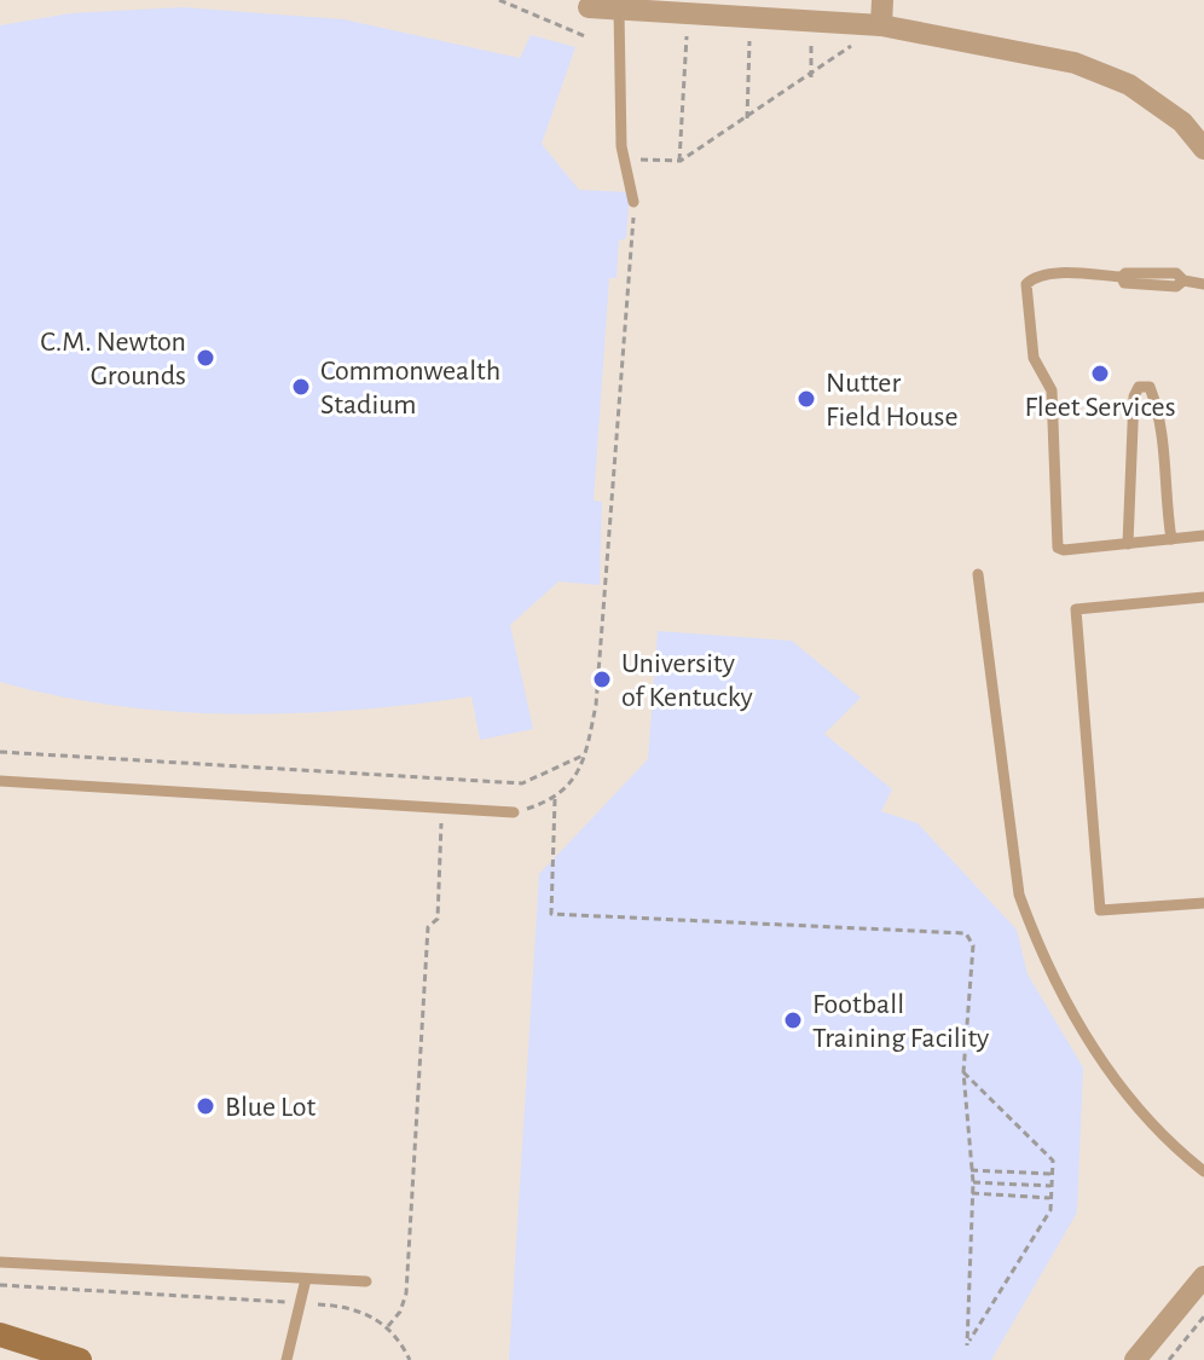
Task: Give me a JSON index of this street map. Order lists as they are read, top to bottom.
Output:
{
  "places": [
    "C.M. Newton Grounds",
    "Fleet Services",
    "Commonwealth Stadium",
    "Nutter Field House",
    "University of Kentucky",
    "Football Training Facility",
    "Blue Lot"
  ]
}
